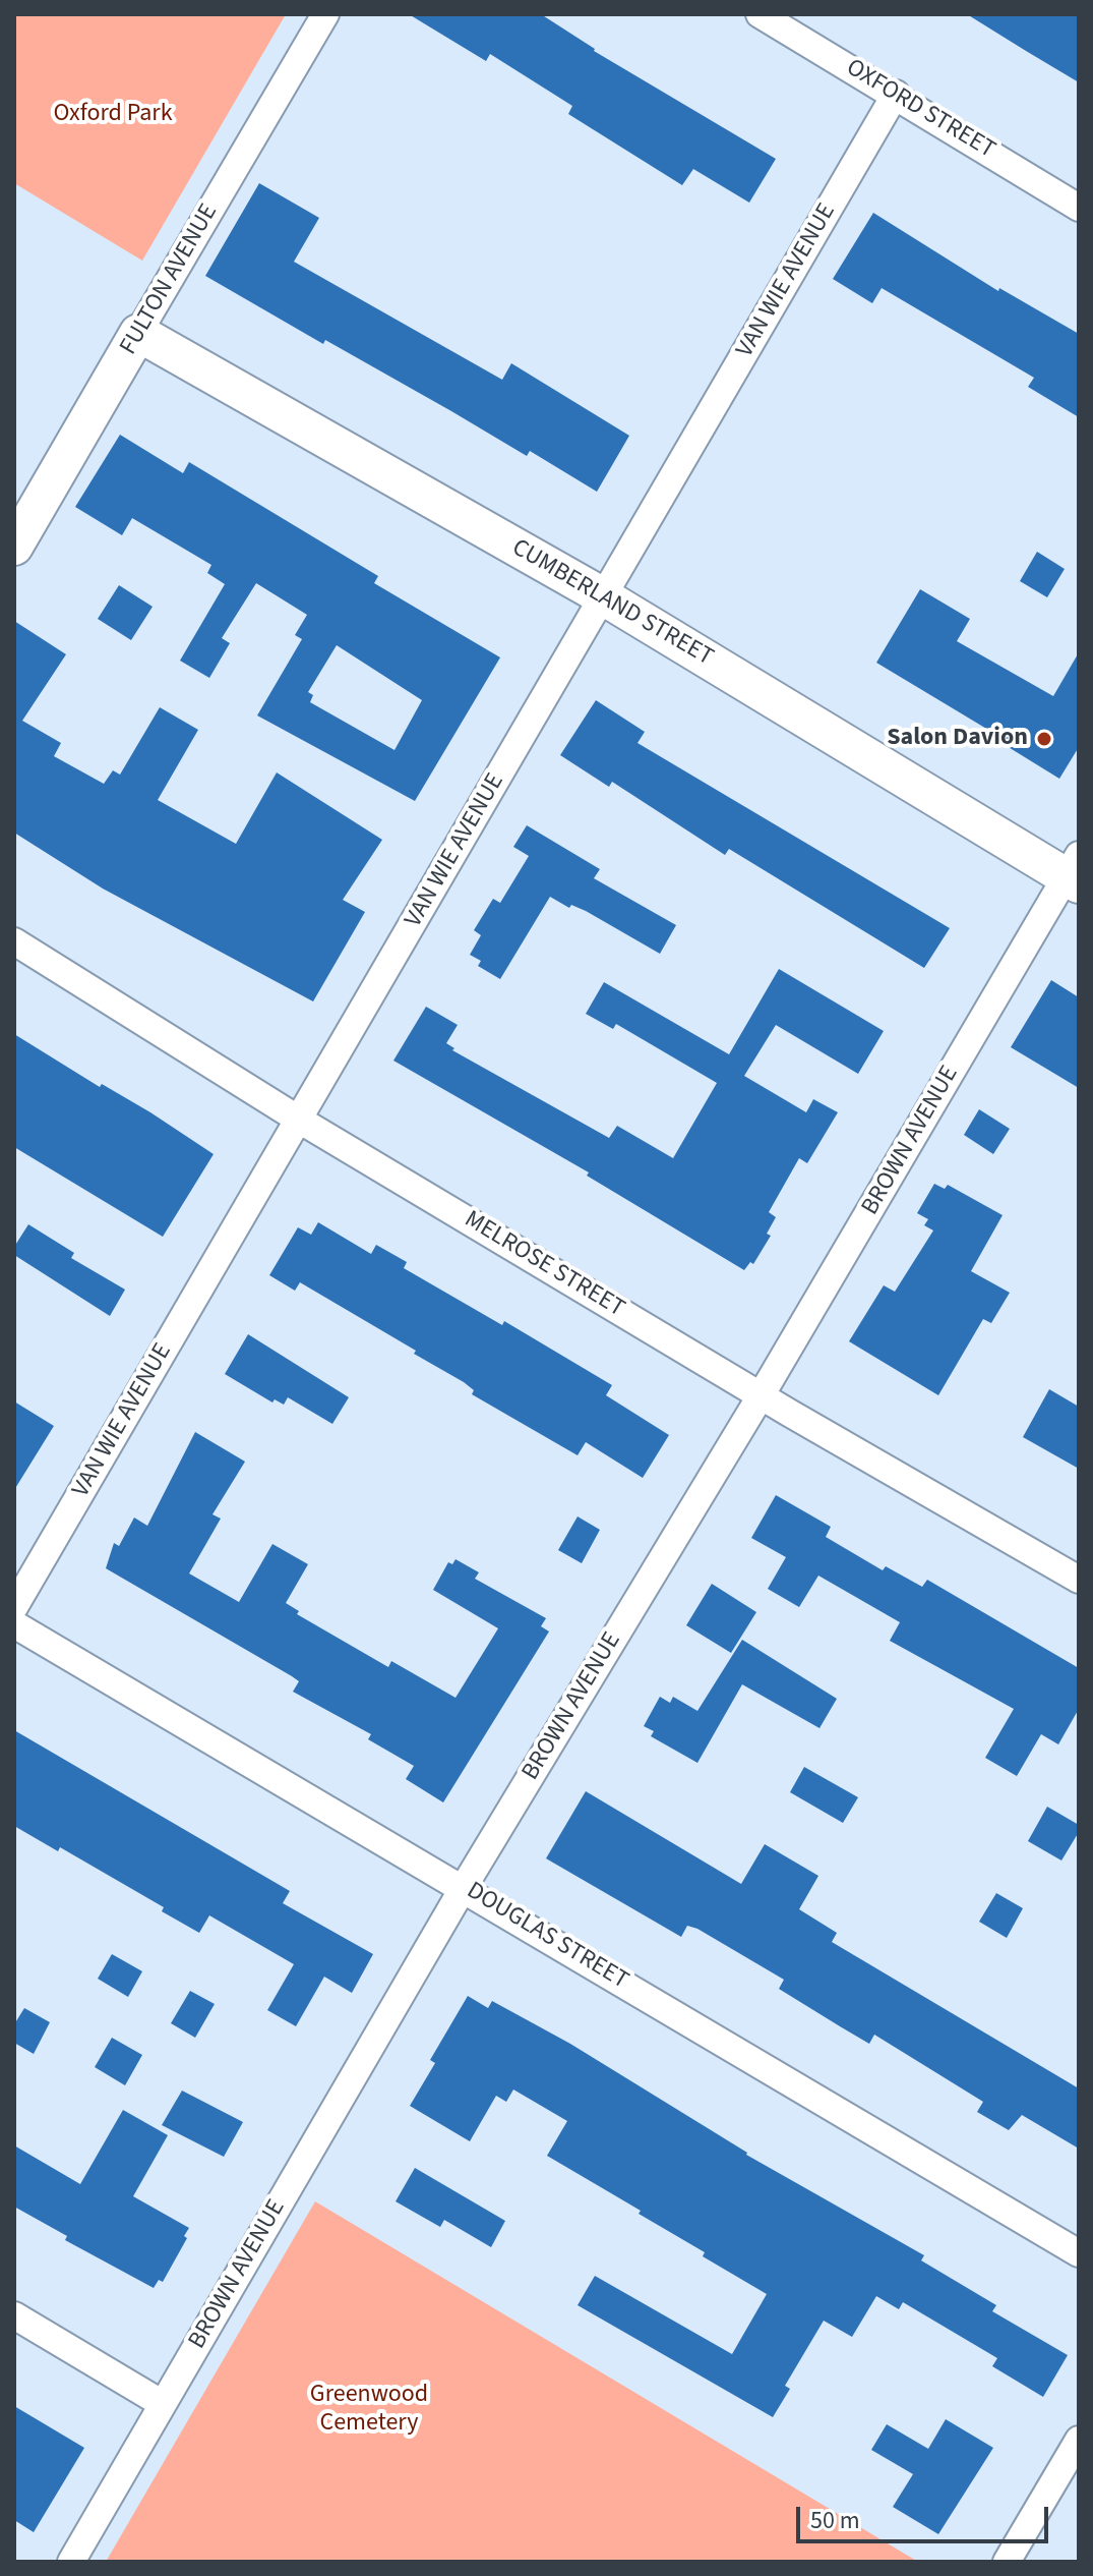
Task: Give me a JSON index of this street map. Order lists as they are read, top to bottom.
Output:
{
  "streets": {
    "street": [
      "OXFORD STREET",
      "FULTON AVENUE",
      "VAN WIE AVENUE",
      "CUMBERLAND STREET",
      "BROWN AVENUE",
      "MELROSE STREET",
      "DOUGLAS STREET"
    ]
  },
  "crossings": [
    ["OXFORD STREET", "VAN WIE AVENUE"],
    ["FULTON AVENUE", "CUMBERLAND STREET"],
    ["VAN WIE AVENUE", "CUMBERLAND STREET"],
    ["VAN WIE AVENUE", "MELROSE STREET"],
    ["CUMBERLAND STREET", "BROWN AVENUE"],
    ["BROWN AVENUE", "MELROSE STREET"],
    ["BROWN AVENUE", "DOUGLAS STREET"]
  ],
  "parks": ["Oxford Park", "Greenwood Cemetery"],
  "places": ["Salon Davion"],
  "scale_bar": "50 m"
}
